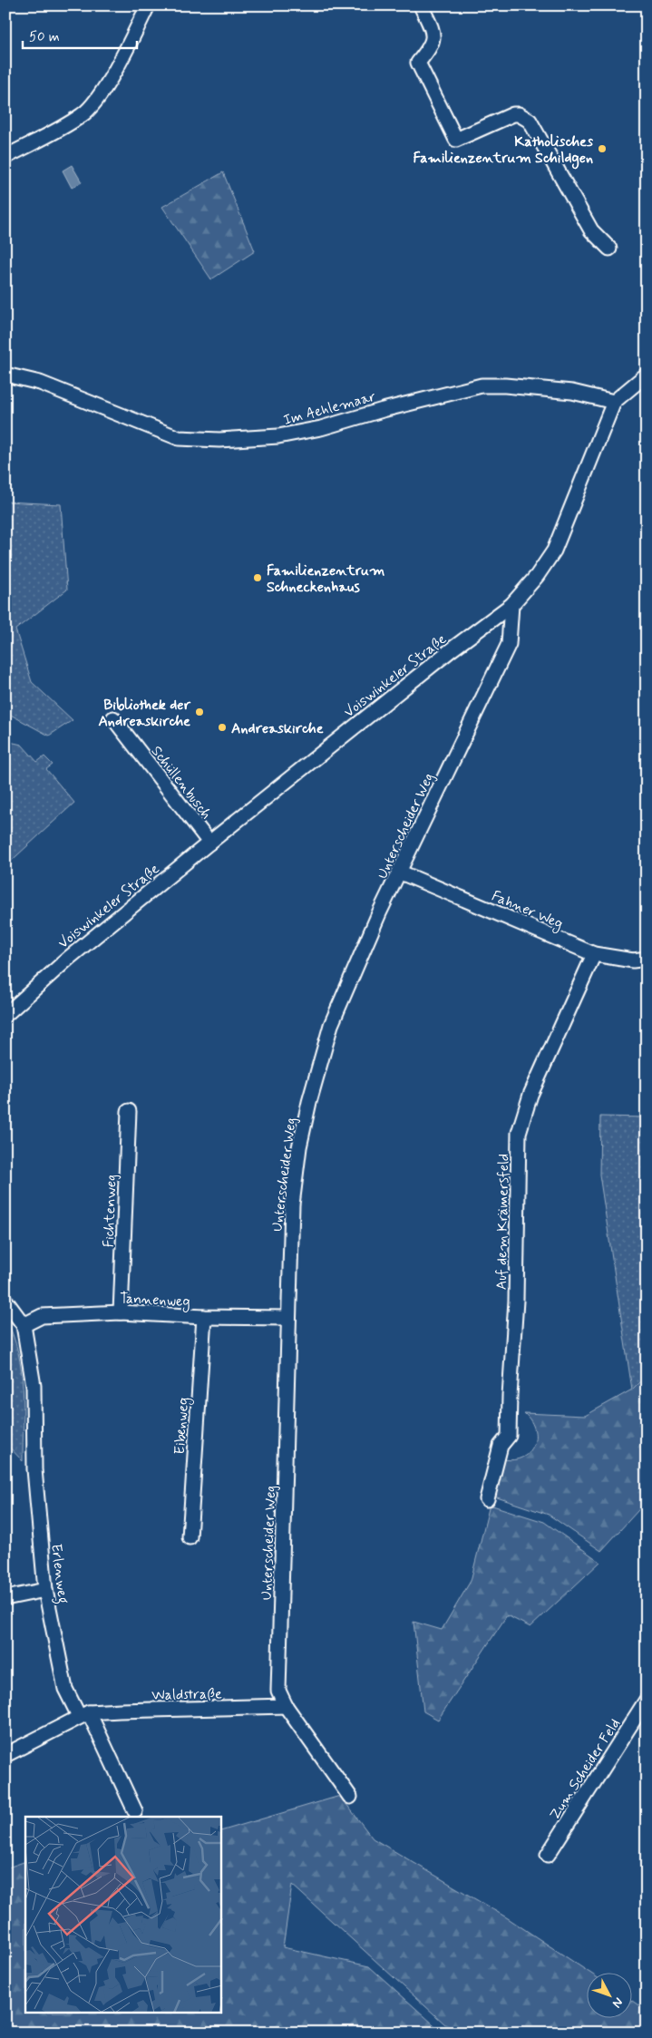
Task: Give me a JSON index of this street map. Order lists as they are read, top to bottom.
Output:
{
  "streets": {
    "street": [
      "Im Aehlemaar",
      "Voiswinkeler Straße",
      "Schüllenbusch",
      "Unterscheider Weg",
      "Fahner Weg",
      "Fichtenweg",
      "Auf dem Krämersfeld",
      "Tannenweg",
      "Eibenweg",
      "Erlenweg",
      "Waldstraße",
      "Zum Scheider Feld"
    ]
  },
  "crossings": [
    ["Im Aehlemaar", "Voiswinkeler Straße"],
    ["Voiswinkeler Straße", "Schüllenbusch"],
    ["Voiswinkeler Straße", "Unterscheider Weg"],
    ["Unterscheider Weg", "Fahner Weg"],
    ["Unterscheider Weg", "Tannenweg"],
    ["Unterscheider Weg", "Waldstraße"],
    ["Fahner Weg", "Auf dem Krämersfeld"],
    ["Fichtenweg", "Tannenweg"],
    ["Tannenweg", "Eibenweg"],
    ["Tannenweg", "Erlenweg"],
    ["Erlenweg", "Waldstraße"]
  ],
  "places": [
    "Katholisches Familienzentrum Schildgen",
    "Familienzentrum Schneckenhaus",
    "Bibliothek der Andreaskirche",
    "Andreaskirche"
  ],
  "scale_bar": "50 m",
  "north": "bottom right"
}
